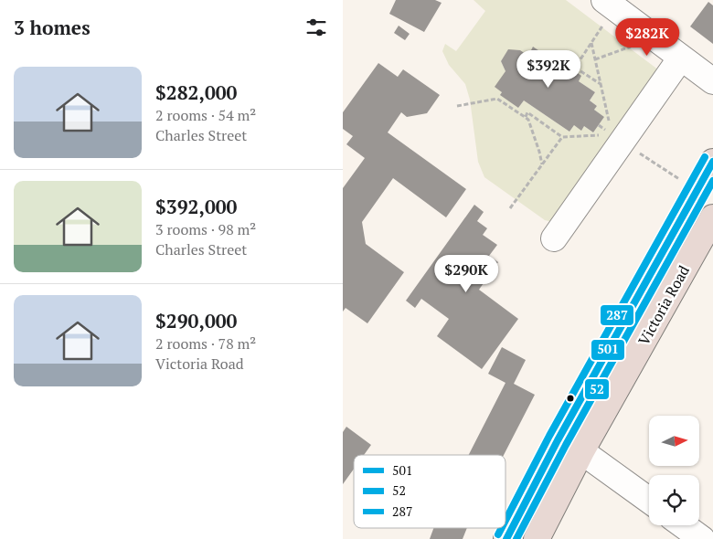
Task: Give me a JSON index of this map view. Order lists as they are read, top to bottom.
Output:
{
  "streets": {
    "highway": ["Victoria Road"]
  },
  "lines": ["transit line 287", "transit line 501", "transit line 52"],
  "legend": ["501", "52", "287"],
  "north": "right",
  "page": {
    "heading": "3 homes",
    "price": ["$282K", "$392K", "$290K"],
    "list": [
      {
        "name": "$282,000",
        "note": "2 rooms · 54 m² · Charles Street"
      },
      {
        "name": "$392,000",
        "note": "3 rooms · 98 m² · Charles Street"
      },
      {
        "name": "$290,000",
        "note": "2 rooms · 78 m² · Victoria Road"
      }
    ]
  }
}
